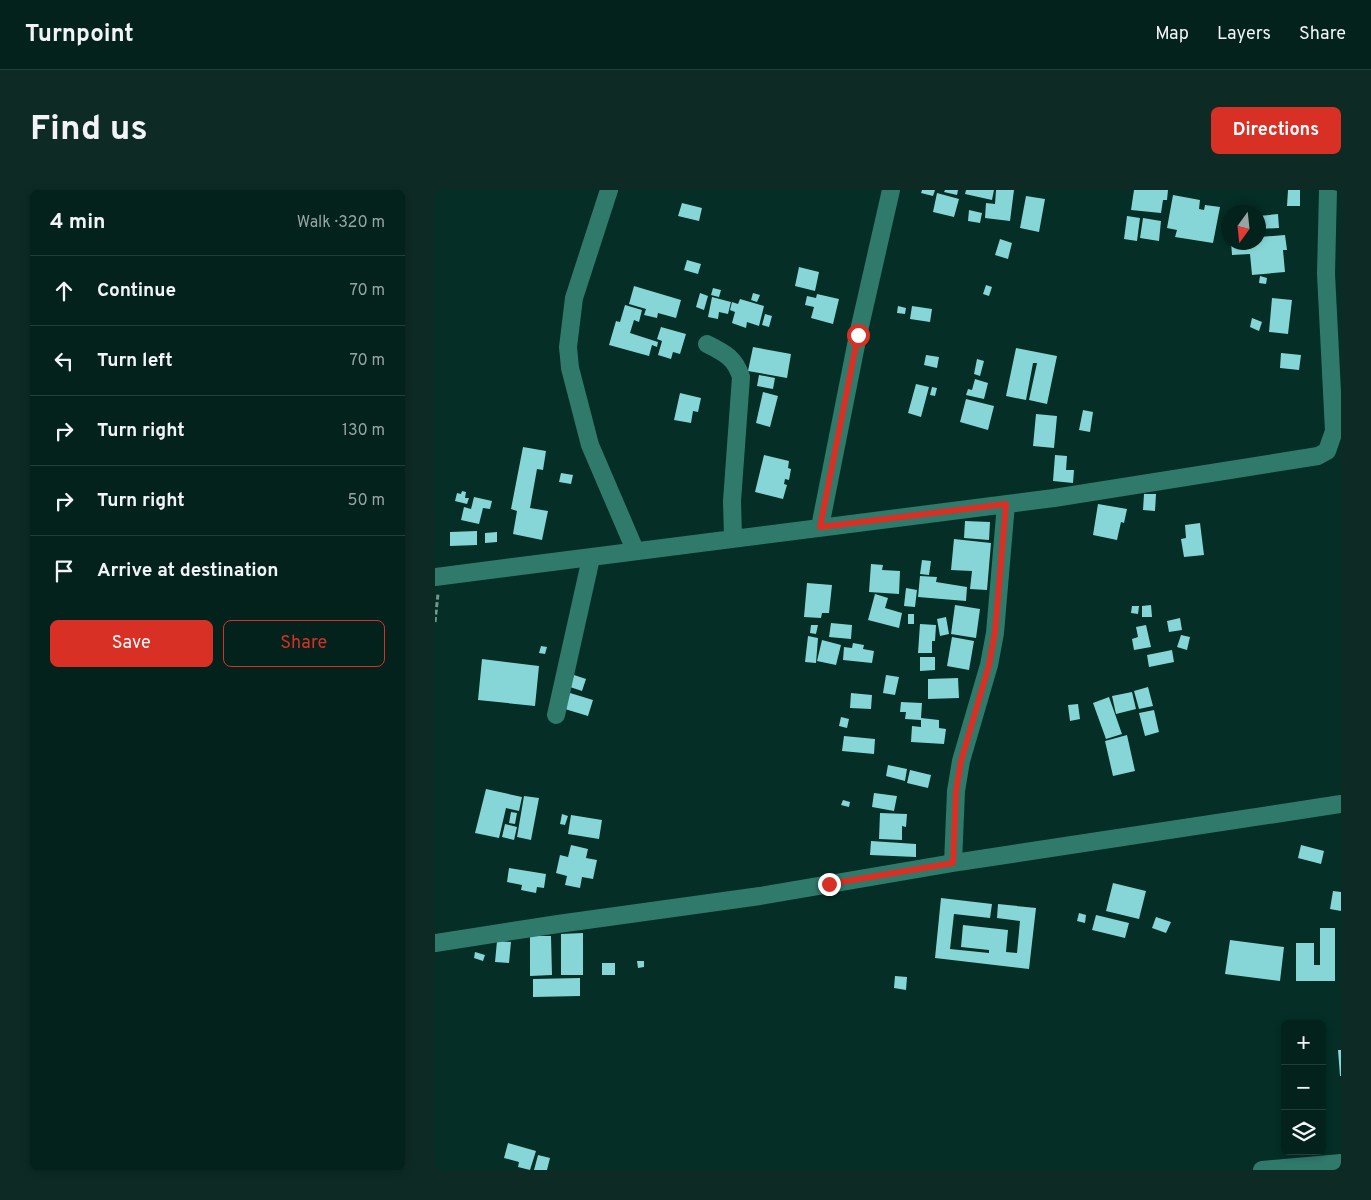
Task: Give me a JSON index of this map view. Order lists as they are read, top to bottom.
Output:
{
  "north": "bottom",
  "page": {
    "header": "Turnpoint",
    "nav": ["Map", "Layers", "Share"],
    "buttons": [
      "Directions",
      ["Save", "Share"]
    ],
    "title": "Find us",
    "heading": ["4 min", "Walk · 320 m"],
    "list": [
      ["Continue", "70 m"],
      ["Turn left", "70 m"],
      ["Turn right", "130 m"],
      ["Turn right", "50 m"],
      "Arrive at destination"
    ],
    "map_buttons": ["+", "−"]
  }
}
